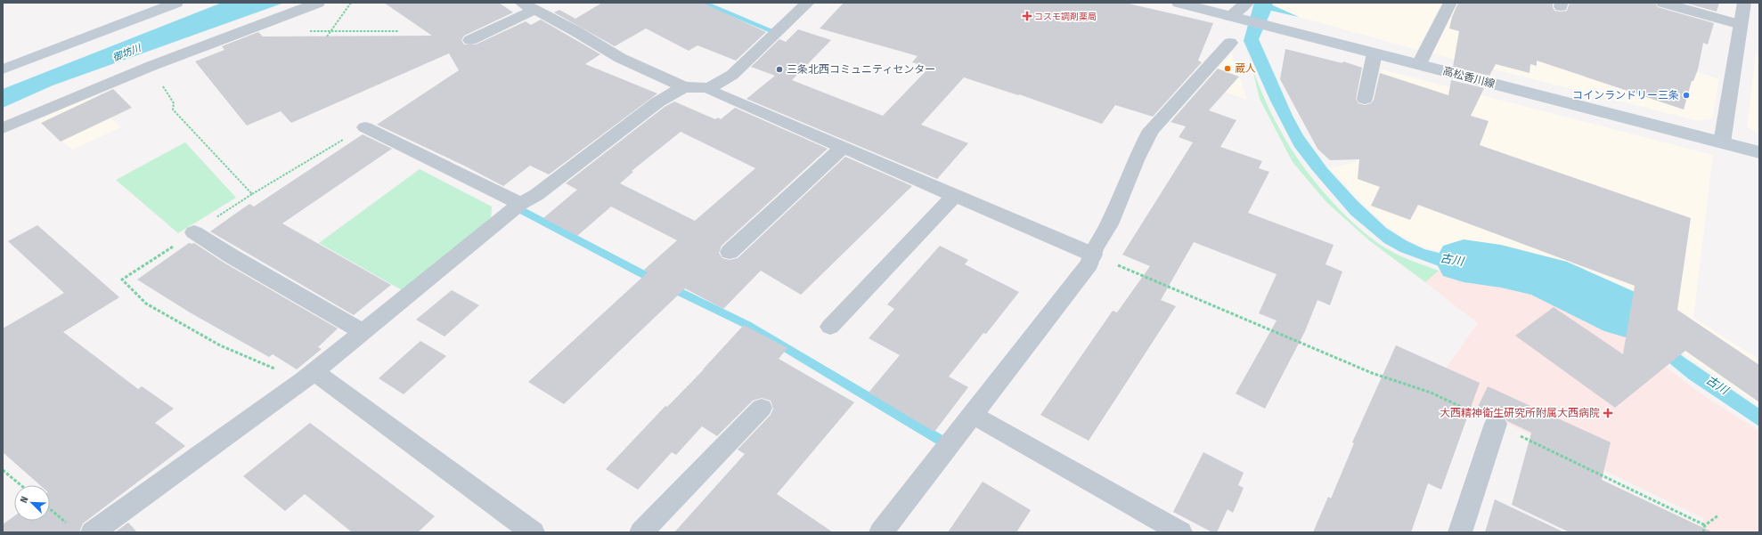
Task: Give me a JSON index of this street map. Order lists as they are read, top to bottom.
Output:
{
  "streets": {
    "main road": ["高松香川線"]
  },
  "water": ["御坊川", "古川"],
  "places": {
    "health": ["コスモ調剤薬局", "大西精神衛生研究所附属大西病院"],
    "other": ["蔵人", "三条北西コミュニティセンター", "コインランドリー三条"]
  },
  "north": "top left"
}
